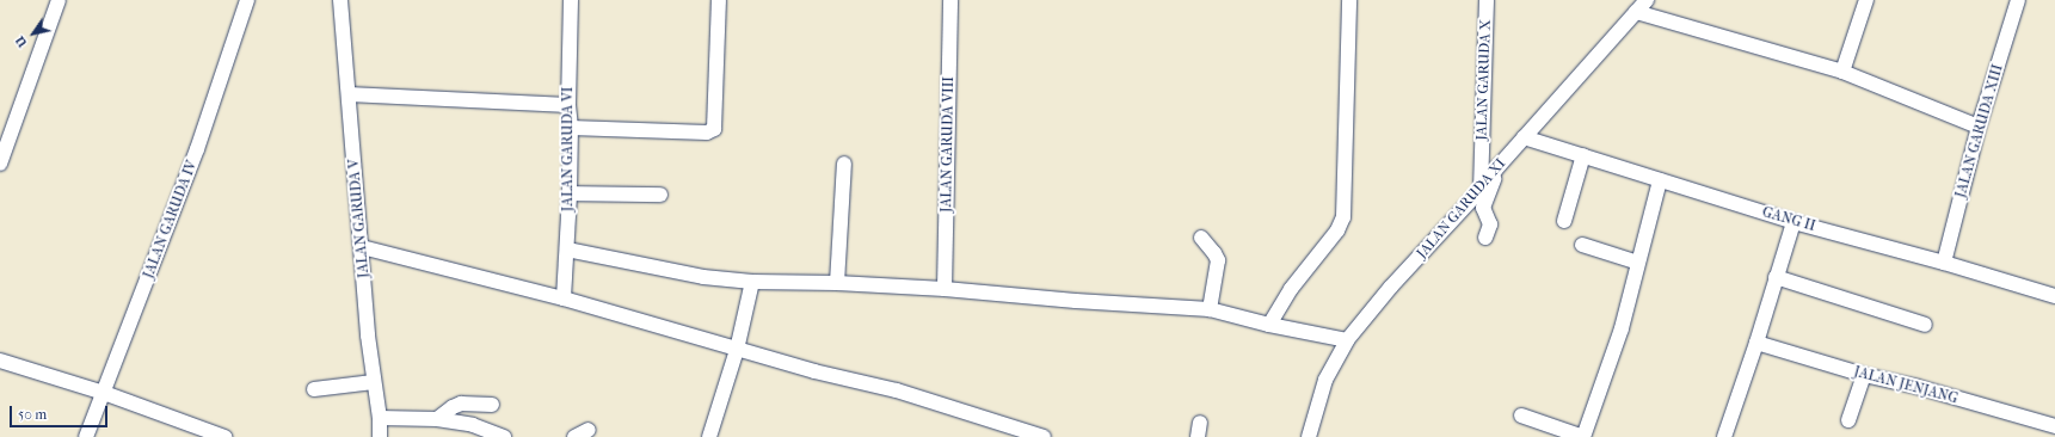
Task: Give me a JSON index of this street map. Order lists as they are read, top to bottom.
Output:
{
  "streets": {
    "street": [
      "JALAN GARUDA X",
      "JALAN GARUDA XIII",
      "JALAN GARUDA VIII",
      "JALAN GARUDA VI",
      "JALAN GARUDA XI",
      "JALAN GARUDA V",
      "JALAN GARUDA IV",
      "GANG II",
      "JALAN JENJANG"
    ]
  },
  "crossings": [
    ["JALAN GARUDA X", "JALAN GARUDA XI"],
    ["JALAN GARUDA XIII", "GANG II"],
    ["JALAN GARUDA XI", "GANG II"]
  ],
  "scale_bar": "50 m",
  "north": "bottom left"
}
